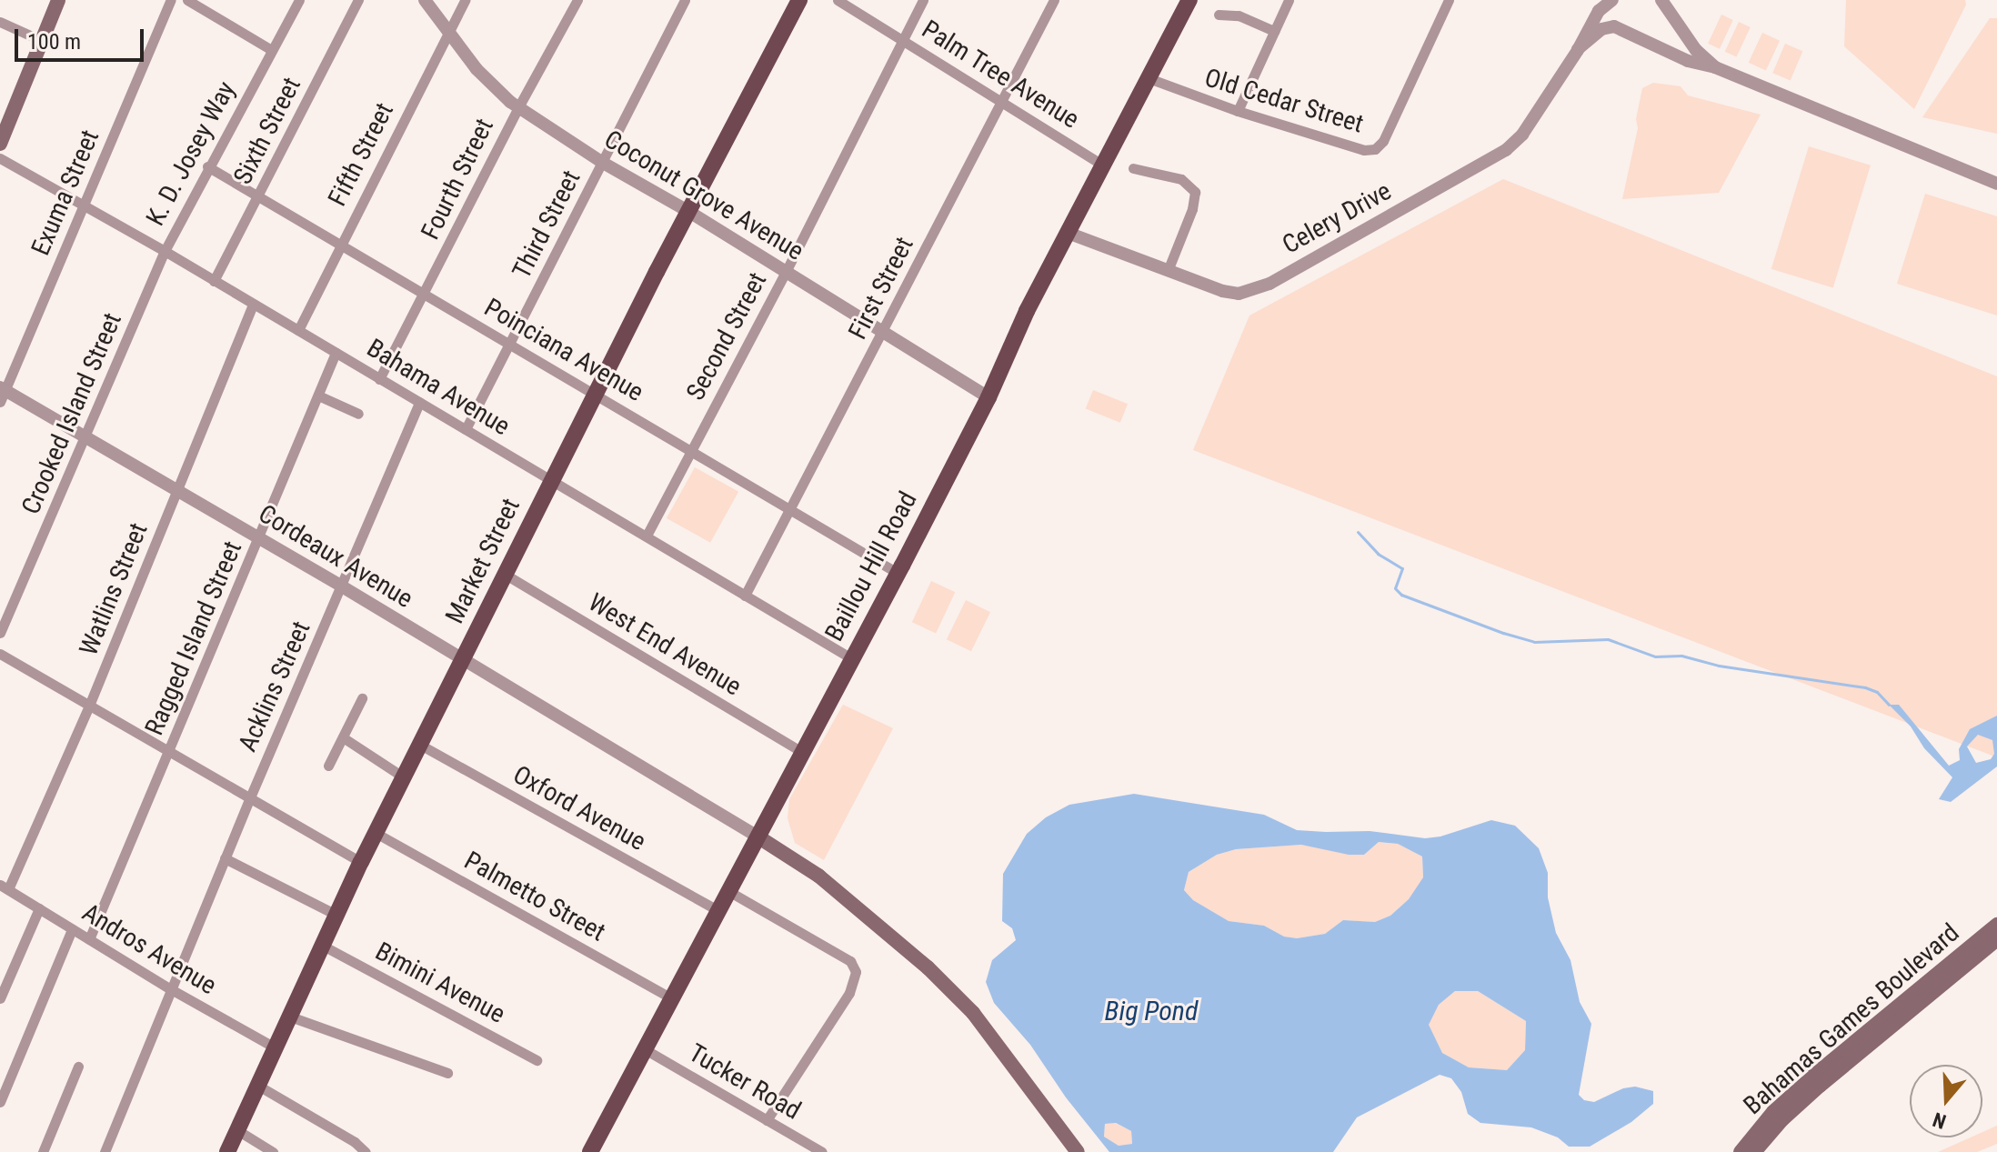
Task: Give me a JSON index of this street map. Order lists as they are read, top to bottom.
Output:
{
  "streets": {
    "main road": ["Market Street", "Baillou Hill Road", "Bahamas Games Boulevard"],
    "street": [
      "Palm Tree Avenue",
      "Old Cedar Street",
      "Sixth Street",
      "K. D. Josey Way",
      "Fifth Street",
      "Fourth Street",
      "Exuma Street",
      "Coconut Grove Avenue",
      "Celery Drive",
      "Third Street",
      "First Street",
      "Second Street",
      "Poinciana Avenue",
      "Bahama Avenue",
      "Crooked Island Street",
      "Cordeaux Avenue",
      "Watlins Street",
      "Ragged Island Street",
      "West End Avenue",
      "Acklins Street",
      "Oxford Avenue",
      "Palmetto Street",
      "Andros Avenue",
      "Bimini Avenue",
      "Tucker Road"
    ]
  },
  "crossings": [
    ["Palm Tree Avenue", "First Street"],
    ["Palm Tree Avenue", "Second Street"],
    ["Palm Tree Avenue", "Baillou Hill Road"],
    ["Old Cedar Street", "Baillou Hill Road"],
    ["Sixth Street", "Poinciana Avenue"],
    ["Sixth Street", "Bahama Avenue"],
    ["K. D. Josey Way", "Poinciana Avenue"],
    ["K. D. Josey Way", "Bahama Avenue"],
    ["K. D. Josey Way", "Crooked Island Street"],
    ["Fifth Street", "Coconut Grove Avenue"],
    ["Fifth Street", "Poinciana Avenue"],
    ["Fifth Street", "Bahama Avenue"],
    ["Fourth Street", "Coconut Grove Avenue"],
    ["Fourth Street", "Poinciana Avenue"],
    ["Fourth Street", "Bahama Avenue"],
    ["Exuma Street", "Bahama Avenue"],
    ["Exuma Street", "Cordeaux Avenue"],
    ["Coconut Grove Avenue", "Third Street"],
    ["Coconut Grove Avenue", "First Street"],
    ["Coconut Grove Avenue", "Second Street"],
    ["Coconut Grove Avenue", "Market Street"],
    ["Coconut Grove Avenue", "Baillou Hill Road"],
    ["Celery Drive", "Baillou Hill Road"],
    ["Third Street", "Poinciana Avenue"],
    ["Third Street", "Bahama Avenue"],
    ["First Street", "Poinciana Avenue"],
    ["First Street", "Bahama Avenue"],
    ["Second Street", "Poinciana Avenue"],
    ["Second Street", "Bahama Avenue"],
    ["Poinciana Avenue", "Market Street"],
    ["Poinciana Avenue", "Baillou Hill Road"],
    ["Bahama Avenue", "Crooked Island Street"],
    ["Bahama Avenue", "Market Street"],
    ["Bahama Avenue", "Baillou Hill Road"],
    ["Bahama Avenue", "Watlins Street"],
    ["Bahama Avenue", "Ragged Island Street"],
    ["Bahama Avenue", "Acklins Street"],
    ["Crooked Island Street", "Cordeaux Avenue"],
    ["Cordeaux Avenue", "Market Street"],
    ["Cordeaux Avenue", "Baillou Hill Road"],
    ["Cordeaux Avenue", "Watlins Street"],
    ["Cordeaux Avenue", "Ragged Island Street"],
    ["Cordeaux Avenue", "Acklins Street"],
    ["Market Street", "West End Avenue"],
    ["Market Street", "Oxford Avenue"],
    ["Market Street", "Palmetto Street"],
    ["Market Street", "Andros Avenue"],
    ["Market Street", "Bimini Avenue"],
    ["Baillou Hill Road", "West End Avenue"],
    ["Baillou Hill Road", "Oxford Avenue"],
    ["Baillou Hill Road", "Palmetto Street"],
    ["Baillou Hill Road", "Tucker Road"],
    ["Watlins Street", "Andros Avenue"],
    ["Ragged Island Street", "Andros Avenue"],
    ["Acklins Street", "Andros Avenue"]
  ],
  "water": ["Big Pond"],
  "scale_bar": "100 m",
  "north": "bottom"
}
